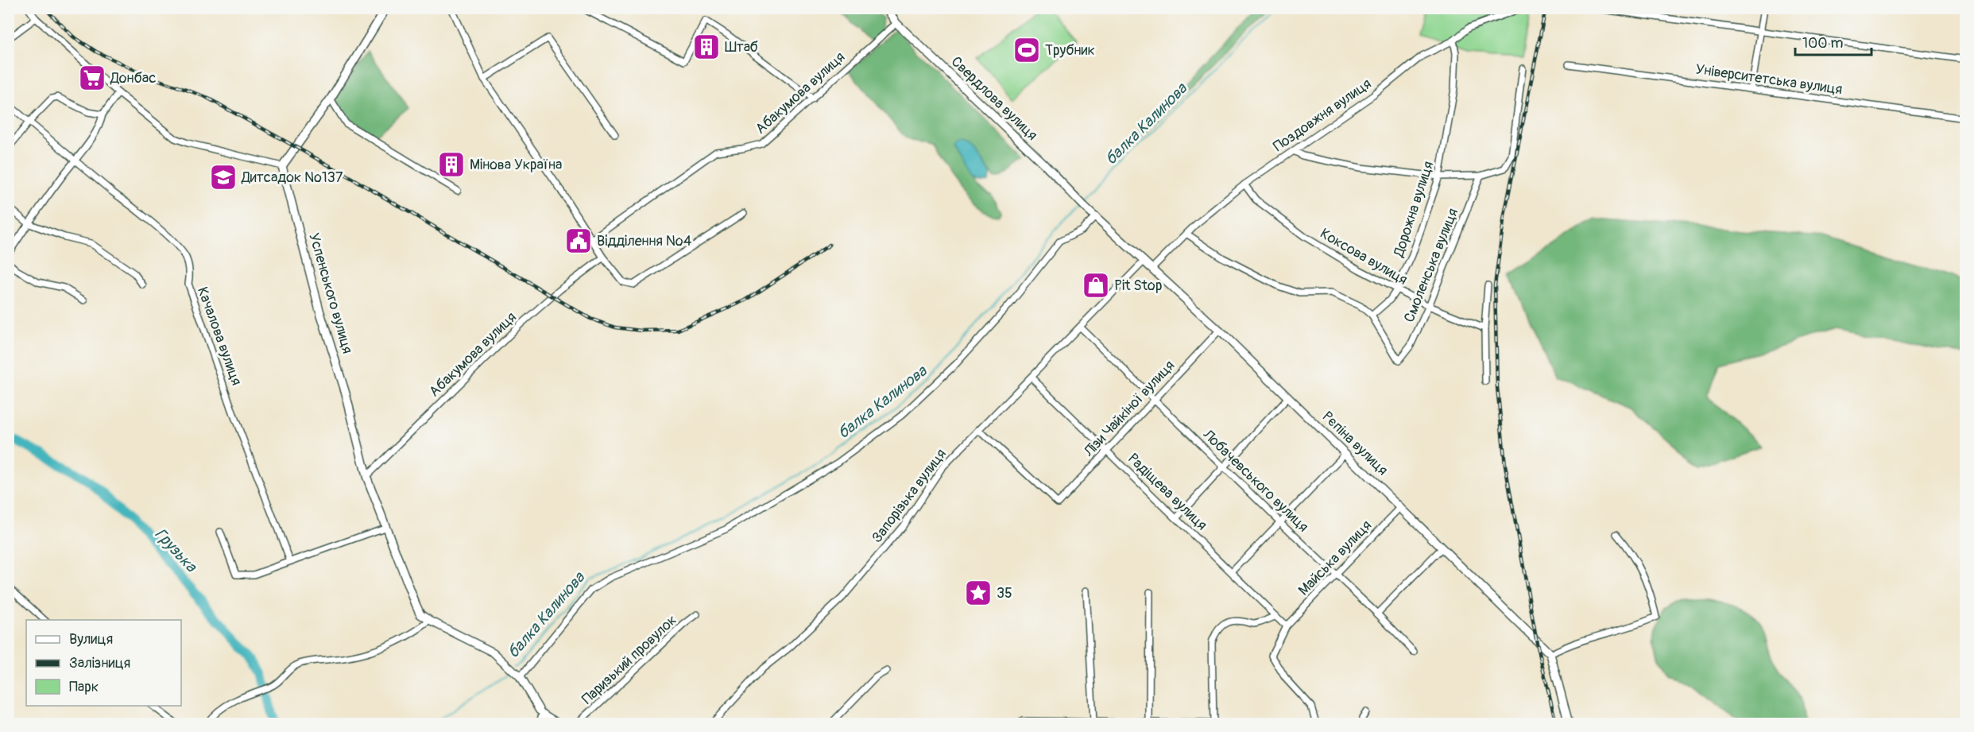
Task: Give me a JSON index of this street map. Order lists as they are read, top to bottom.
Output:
{
  "streets": {
    "street": [
      "Університетська вулиця",
      "Абакумова вулиця",
      "Свердлова вулиця",
      "Поздовжня вулиця",
      "Дорожна вулиця",
      "Коксова вулиця",
      "Смоленська вулиця",
      "Успенського вулиця",
      "Качалова вулиця",
      "Лізи Чайкіної вулиця",
      "Рєпіна вулиця",
      "Лобачевського вулиця",
      "Радіщева вулиця",
      "Запорізька вулиця",
      "Майська вулиця",
      "Паризький провулок"
    ]
  },
  "crossings": [
    ["Абакумова вулиця", "Свердлова вулиця"],
    ["Абакумова вулиця", "Успенського вулиця"],
    ["Свердлова вулиця", "Рєпіна вулиця"],
    ["Поздовжня вулиця", "Дорожна вулиця"],
    ["Поздовжня вулиця", "Коксова вулиця"],
    ["Поздовжня вулиця", "Рєпіна вулиця"],
    ["Дорожна вулиця", "Коксова вулиця"],
    ["Дорожна вулиця", "Смоленська вулиця"],
    ["Коксова вулиця", "Смоленська вулиця"],
    ["Лізи Чайкіної вулиця", "Рєпіна вулиця"],
    ["Лізи Чайкіної вулиця", "Лобачевського вулиця"],
    ["Лізи Чайкіної вулиця", "Радіщева вулиця"],
    ["Лізи Чайкіної вулиця", "Запорізька вулиця"],
    ["Рєпіна вулиця", "Запорізька вулиця"],
    ["Рєпіна вулиця", "Майська вулиця"],
    ["Лобачевського вулиця", "Запорізька вулиця"],
    ["Лобачевського вулиця", "Майська вулиця"],
    ["Радіщева вулиця", "Запорізька вулиця"],
    ["Радіщева вулиця", "Майська вулиця"]
  ],
  "water": ["балка Калинова", "Грузька"],
  "places": {
    "building": ["Штаб", "Мінова Україна"],
    "sports": ["Трубник"],
    "supermarket": ["Донбас"],
    "school or university": ["Дитсадок №137"],
    "public building": ["Відділення №4"],
    "shop": ["Pit Stop"],
    "place": ["35"]
  },
  "legend": ["Вулиця", "Залізниця", "Парк"],
  "scale_bar": "100 m"
}
